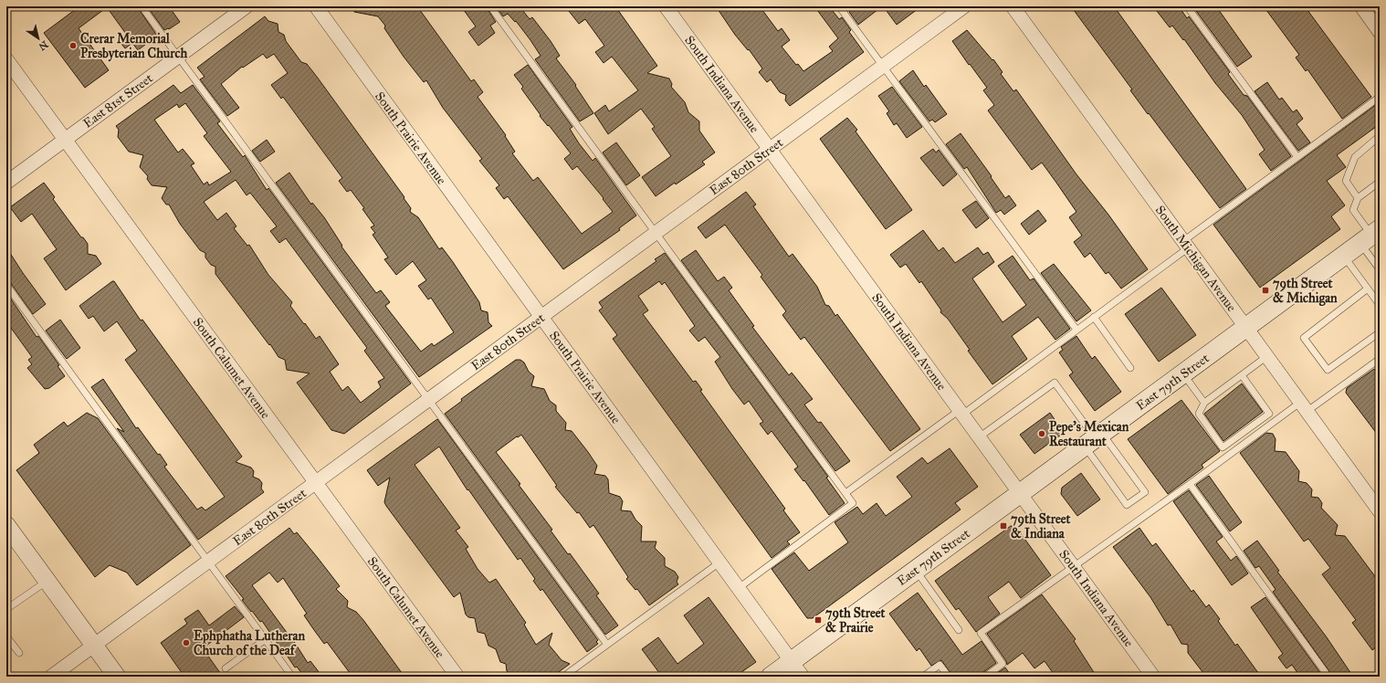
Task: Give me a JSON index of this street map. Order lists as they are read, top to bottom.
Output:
{
  "streets": {
    "main road": ["East 79th Street"],
    "street": [
      "South Indiana Avenue",
      "East 81st Street",
      "South Prairie Avenue",
      "East 80th Street",
      "South Michigan Avenue",
      "South Calumet Avenue"
    ]
  },
  "crossings": [
    ["South Indiana Avenue", "East 80th Street"],
    ["South Indiana Avenue", "East 79th Street"],
    ["East 81st Street", "South Calumet Avenue"],
    ["South Prairie Avenue", "East 80th Street"],
    ["South Prairie Avenue", "East 79th Street"],
    ["East 80th Street", "South Calumet Avenue"],
    ["South Michigan Avenue", "East 79th Street"]
  ],
  "places": {
    "other": ["Crerar Memorial Presbyterian Church", "Pepe's Mexican Restaurant", "Ephphatha Lutheran Church of the Deaf"],
    "transit": ["79th Street & Michigan", "79th Street & Indiana", "79th Street & Prairie"]
  },
  "north": "bottom right"
}
